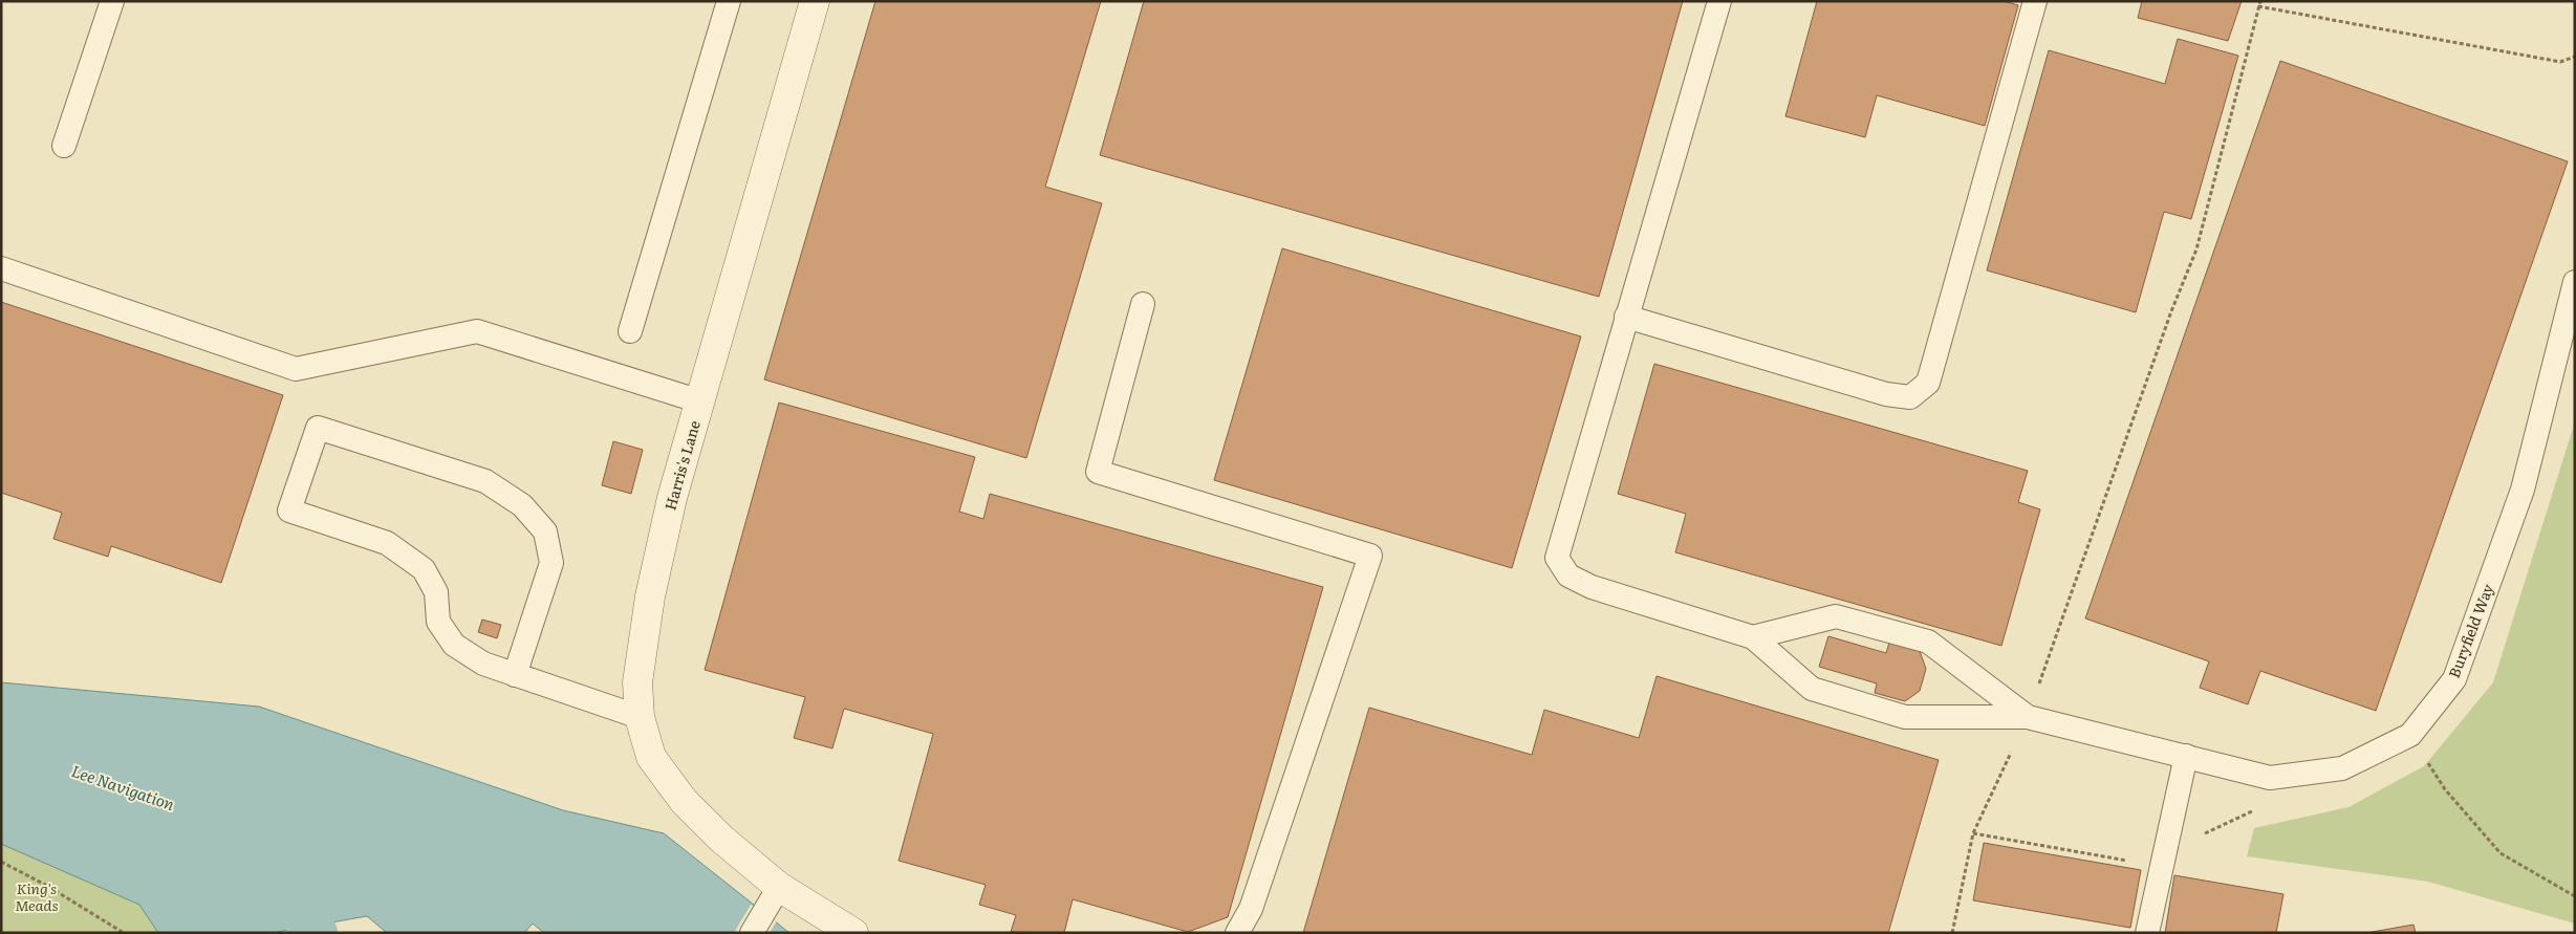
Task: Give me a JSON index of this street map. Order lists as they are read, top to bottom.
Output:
{
  "streets": {
    "street": ["Harris's Lane"],
    "lane": ["Buryfield Way"]
  },
  "water": ["Lee Navigation"],
  "parks": ["King's Meads"]
}
